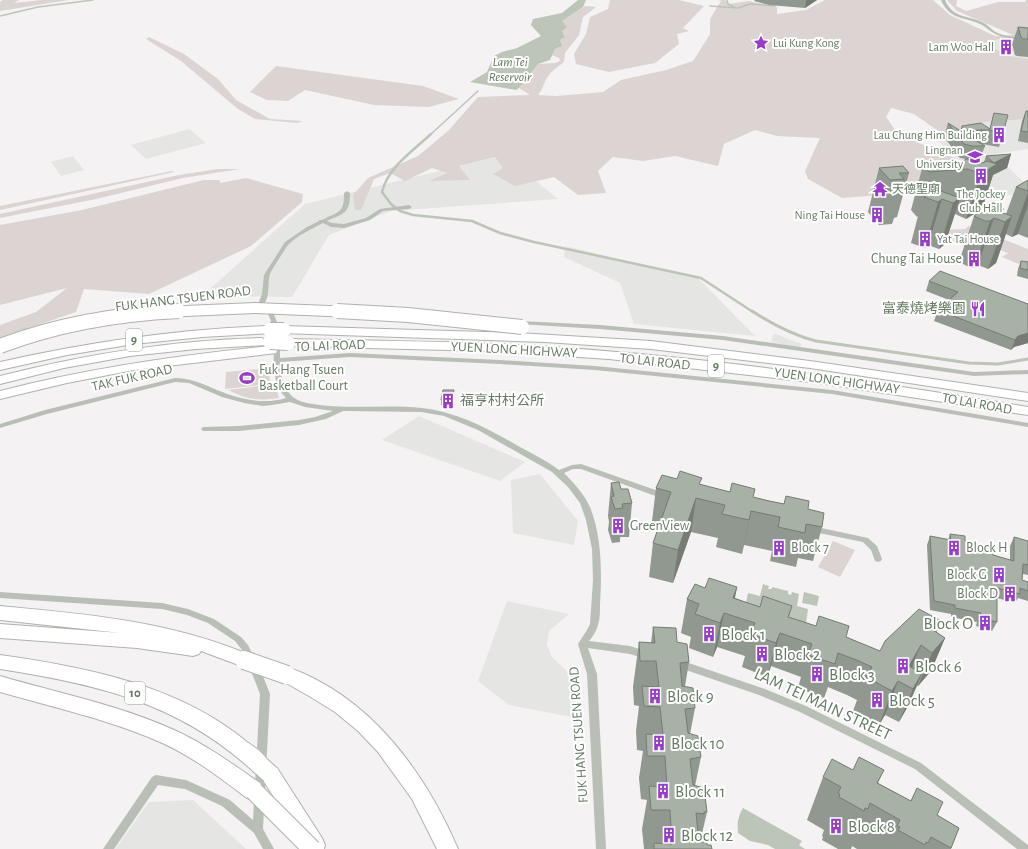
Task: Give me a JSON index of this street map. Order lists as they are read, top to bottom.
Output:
{
  "streets": {
    "highway": ["9", "YUEN LONG HIGHWAY", "10"],
    "street": [
      "FUK HANG TSUEN ROAD",
      "TO LAI ROAD",
      "TAK FUK ROAD",
      "LAM TEI MAIN STREET"
    ]
  },
  "crossings": [
    ["FUK HANG TSUEN ROAD", "TO LAI ROAD"],
    ["FUK HANG TSUEN ROAD", "YUEN LONG HIGHWAY"],
    ["FUK HANG TSUEN ROAD", "TAK FUK ROAD"],
    ["TO LAI ROAD", "YUEN LONG HIGHWAY"]
  ],
  "water": ["Lam Tei Reservoir"],
  "places": {
    "place": ["Lui Kung Kong"],
    "building": [
      "Lam Woo Hall",
      "Lau Chung Him Building",
      "The Jockey Club Hall",
      "Ning Tai House",
      "Yat Tai House",
      "Chung Tai House",
      "福亨村村公所",
      "GreenView",
      "Block 7",
      "Block H",
      "Block G",
      "Block D",
      "Block O",
      "Block 1",
      "Block 2",
      "Block 6",
      "Block 3",
      "Block 9",
      "Block 5",
      "Block 10",
      "Block 11",
      "Block 8",
      "Block 12"
    ],
    "school or university": ["Lingnan University"],
    "temple": ["天德聖廟"],
    "restaurant": ["富泰燒烤樂園"],
    "sports": ["Fuk Hang Tsuen Basketball Court"]
  }
}
